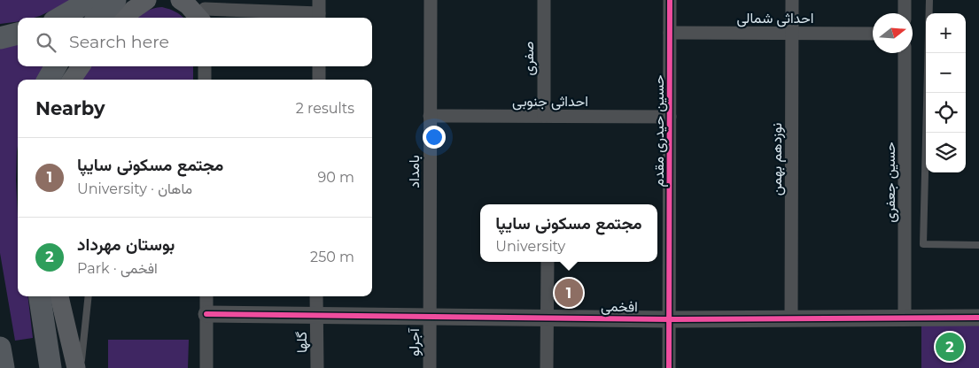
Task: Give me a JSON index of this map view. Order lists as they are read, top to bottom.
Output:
{
  "streets": {
    "street": [
      "احداثی شمالی",
      "صفری",
      "احداثی جنوبی",
      "حسین حیدری مقدم",
      "نوزدهم بهمن",
      "بامداد",
      "حسین جعفری",
      "افخمی",
      "گلها",
      "آجرلو"
    ]
  },
  "crossings": [
    ["احداثی شمالی", "حسین حیدری مقدم"],
    ["احداثی شمالی", "نوزدهم بهمن"],
    ["صفری", "احداثی جنوبی"],
    ["احداثی جنوبی", "حسین حیدری مقدم"],
    ["احداثی جنوبی", "بامداد"],
    ["حسین حیدری مقدم", "افخمی"],
    ["نوزدهم بهمن", "افخمی"],
    ["بامداد", "افخمی"],
    ["بامداد", "آجرلو"],
    ["حسین جعفری", "افخمی"],
    ["افخمی", "گلها"],
    ["افخمی", "آجرلو"]
  ],
  "north": "right",
  "page": {
    "map_buttons": ["+", "−"],
    "search": "Search here",
    "heading": ["Nearby", "2 results"],
    "list": [
      {
        "mark": "1",
        "name": "مجتمع مسکونی سایپا",
        "note": "University · ماهان",
        "value": "90 m"
      },
      {
        "mark": "2",
        "name": "بوستان مهرداد",
        "note": "Park · افخمی",
        "value": "250 m"
      }
    ],
    "popup": ["مجتمع مسکونی سایپا", "University"],
    "pins": ["1", "2"]
  }
}
